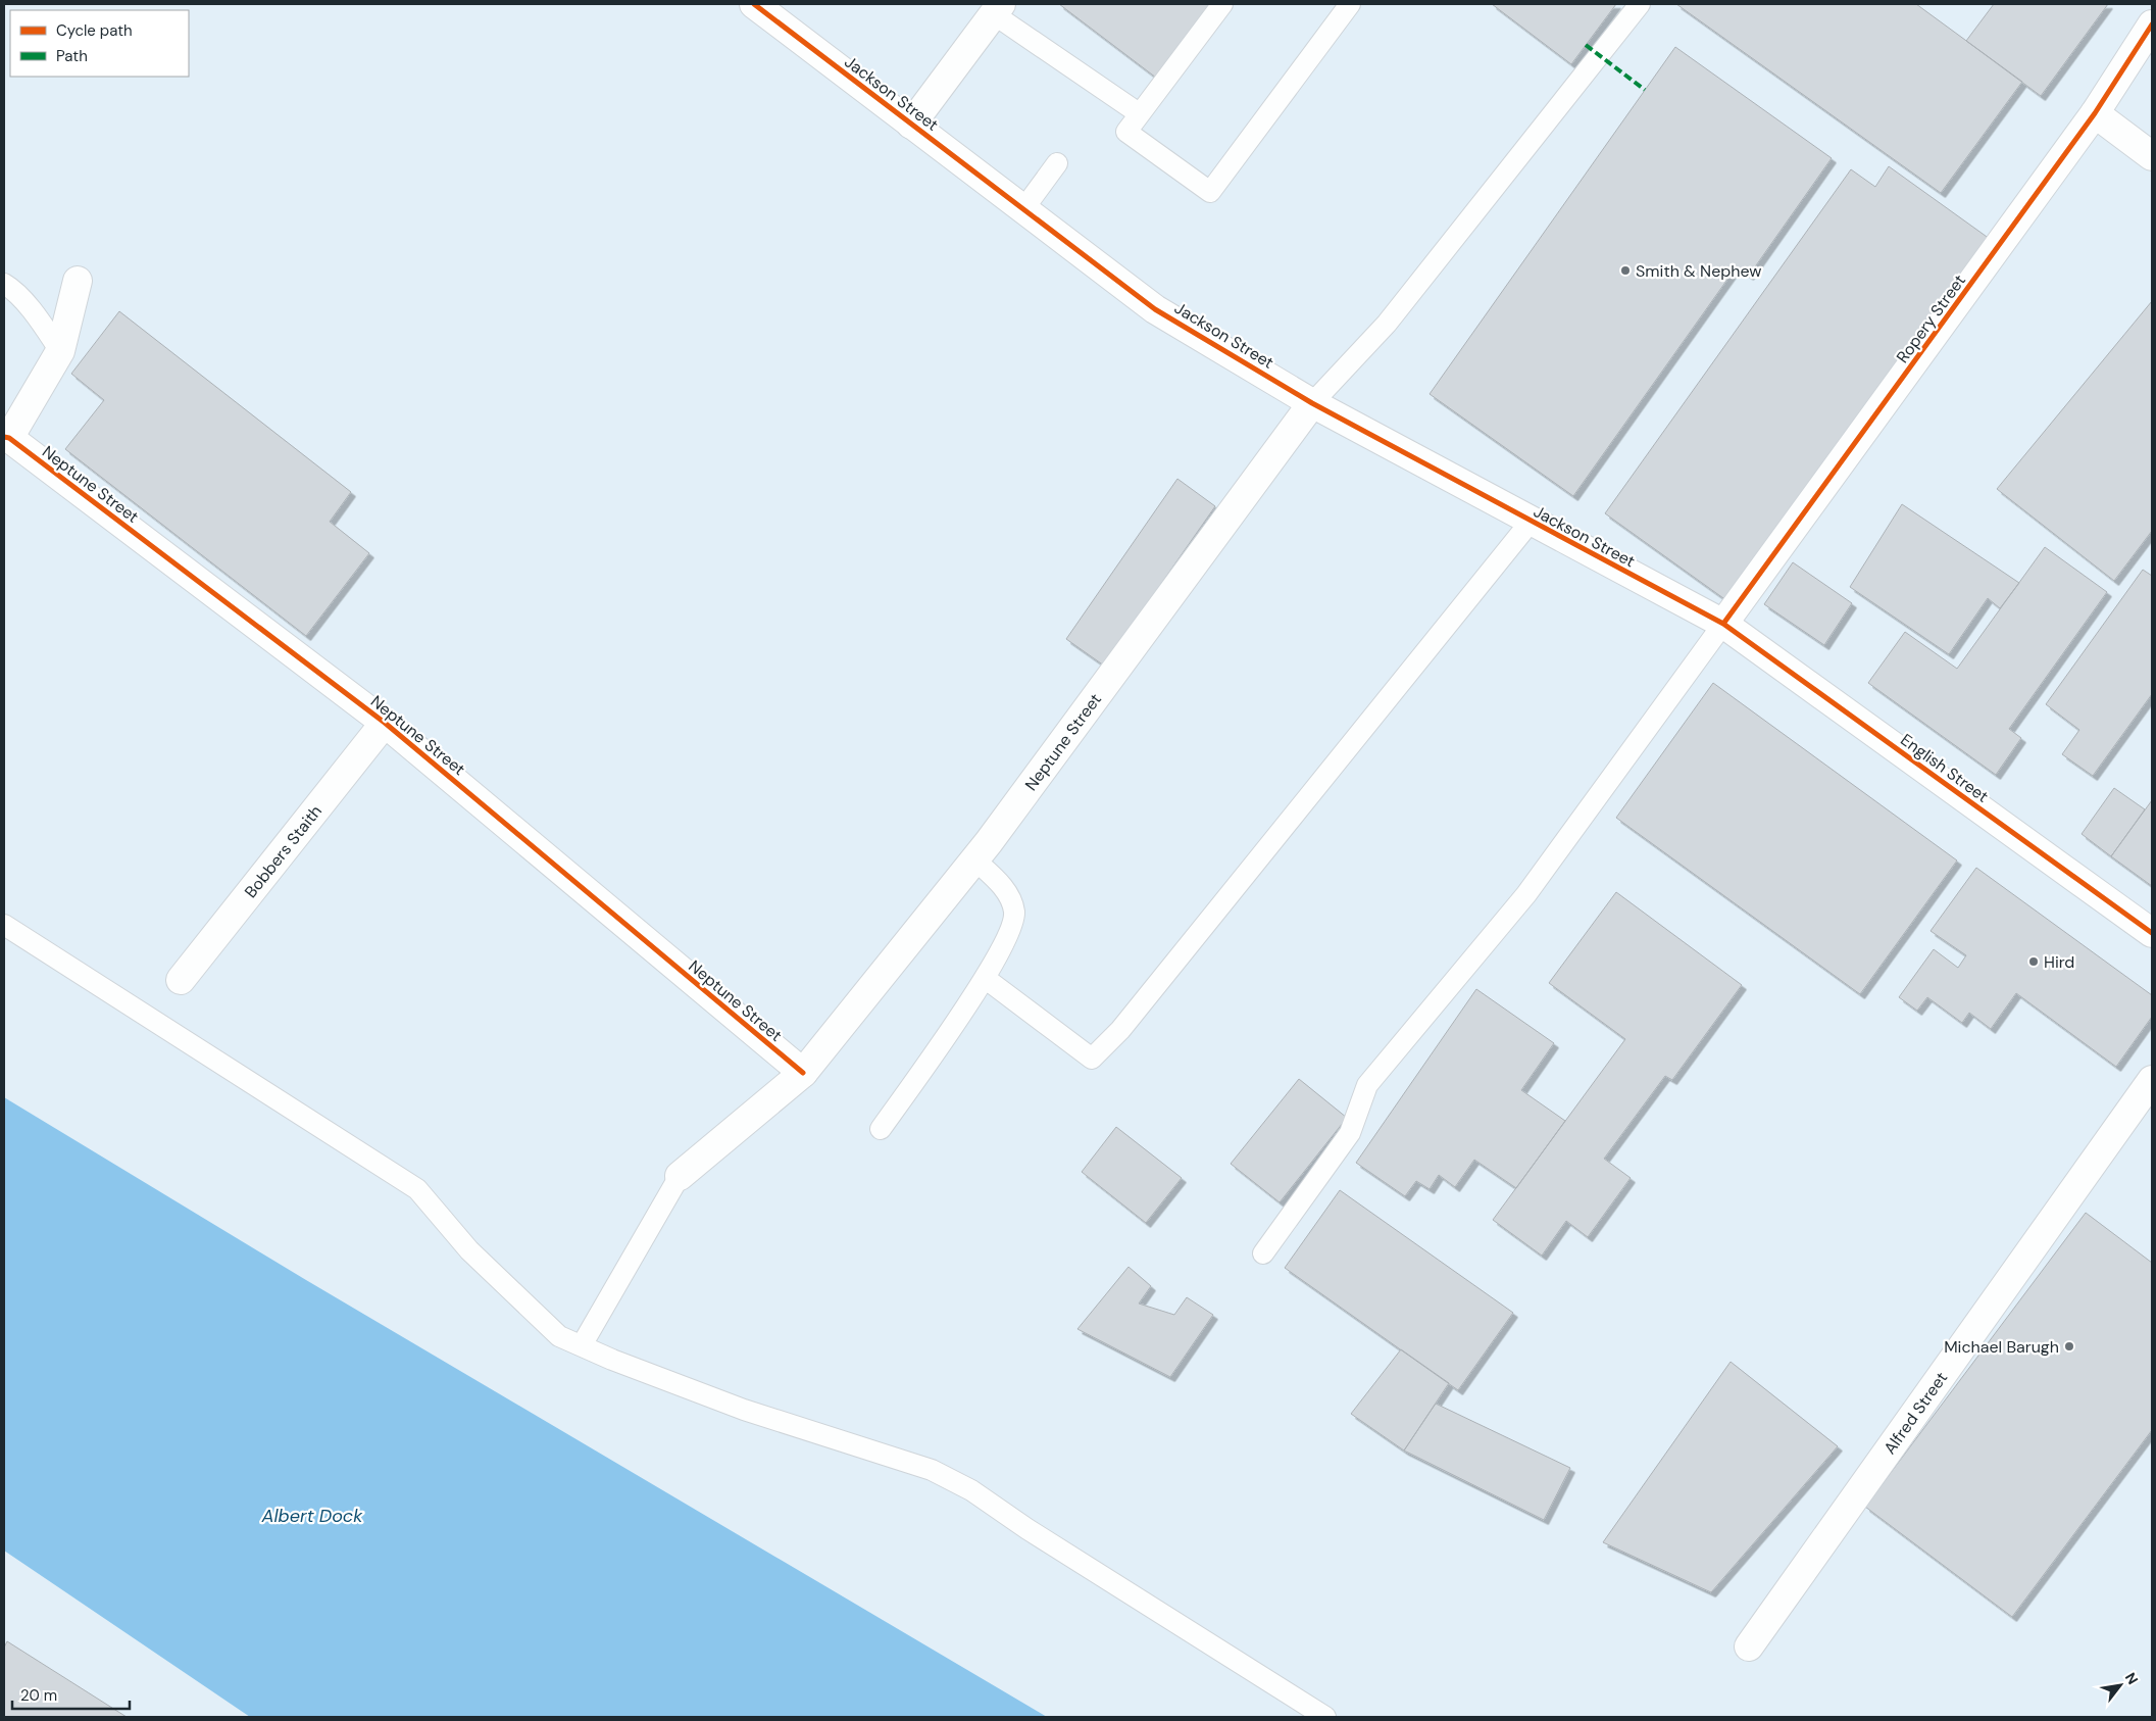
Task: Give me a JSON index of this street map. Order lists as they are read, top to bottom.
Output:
{
  "streets": {
    "street": [
      "Jackson Street",
      "Ropery Street",
      "Neptune Street",
      "English Street",
      "Bobbers Staith",
      "Alfred Street"
    ]
  },
  "crossings": [
    ["Jackson Street", "Ropery Street"],
    ["Jackson Street", "Neptune Street"],
    ["Jackson Street", "English Street"],
    ["Ropery Street", "English Street"],
    ["Neptune Street", "Bobbers Staith"]
  ],
  "water": ["Albert Dock"],
  "places": ["Smith & Nephew", "Hird", "Michael Barugh"],
  "legend": ["Cycle path", "Path"],
  "scale_bar": "20 m",
  "north": "top right"
}
